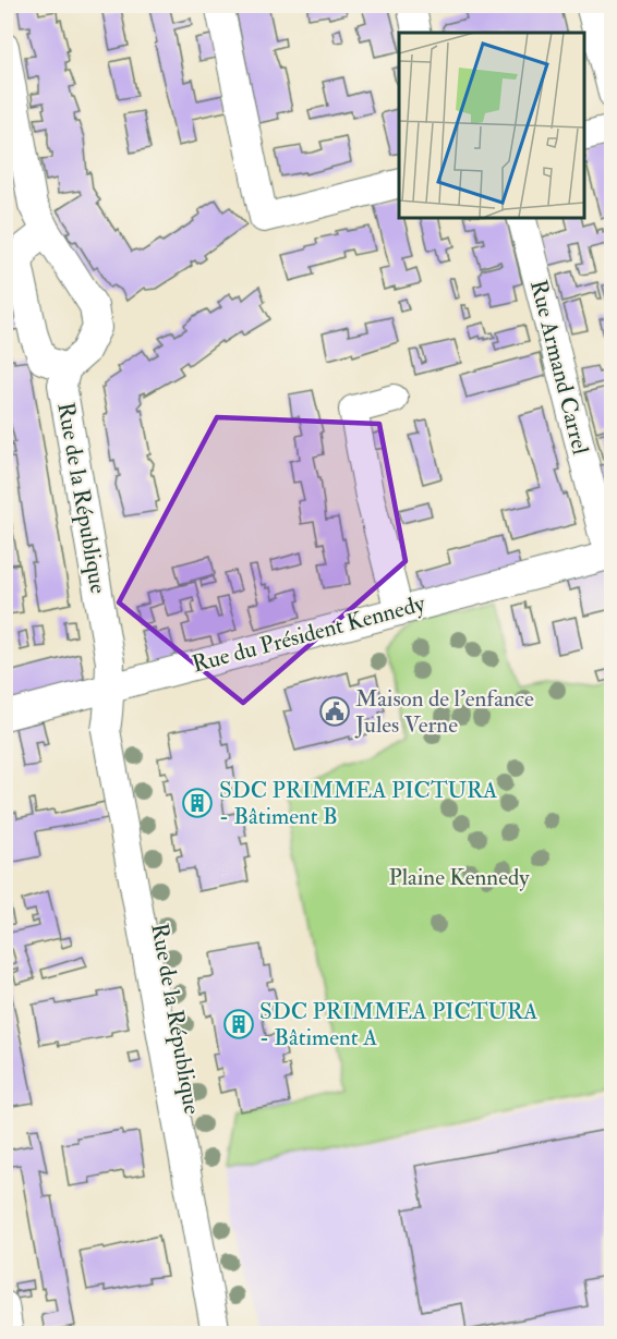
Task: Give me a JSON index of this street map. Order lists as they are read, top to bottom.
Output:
{
  "streets": {
    "street": ["Rue Armand Carrel", "Rue de la République", "Rue du Président Kennedy"]
  },
  "crossings": [
    ["Rue Armand Carrel", "Rue du Président Kennedy"],
    ["Rue de la République", "Rue du Président Kennedy"]
  ],
  "parks": ["Plaine Kennedy"],
  "places": {
    "public building": ["Maison de l'enfance Jules Verne"],
    "building": ["SDC PRIMMEA PICTURA - Bâtiment B", "SDC PRIMMEA PICTURA - Bâtiment A"]
  }
}
